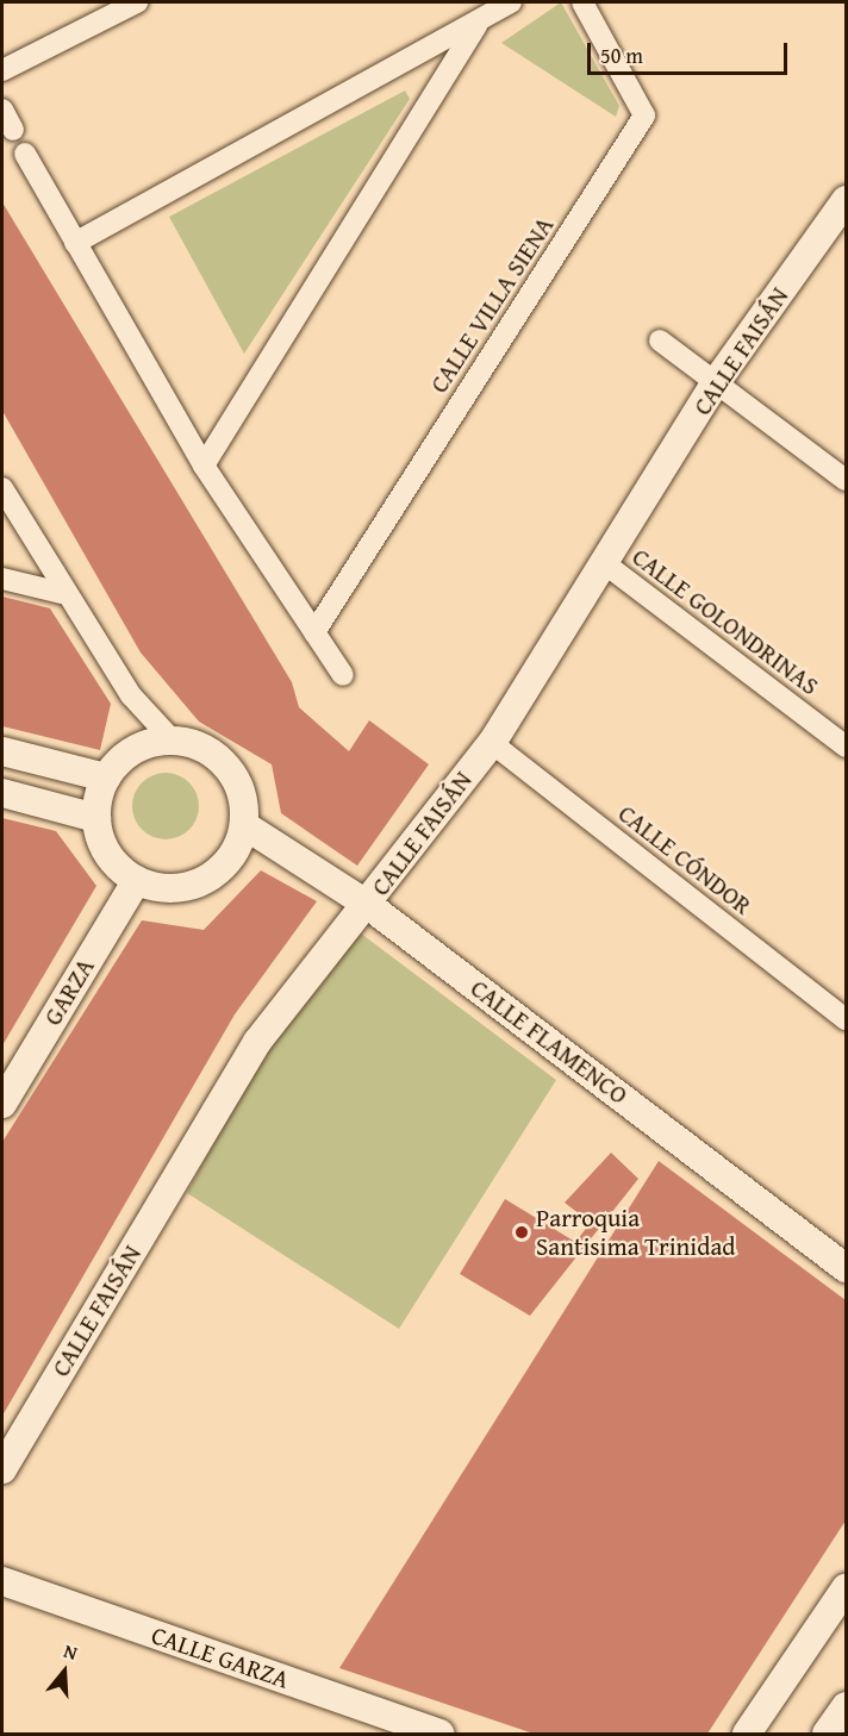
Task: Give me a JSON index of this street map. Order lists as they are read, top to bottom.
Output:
{
  "streets": {
    "main road": [
      "CALLE FAISÁN",
      "GARZA",
      "CALLE FLAMENCO",
      "CALLE GARZA"
    ],
    "street": ["CALLE VILLA SIENA", "CALLE GOLONDRINAS", "CALLE CÓNDOR"]
  },
  "crossings": [
    ["CALLE FAISÁN", "CALLE GOLONDRINAS"],
    ["CALLE FAISÁN", "CALLE CÓNDOR"],
    ["CALLE FAISÁN", "CALLE FLAMENCO"],
    ["GARZA", "CALLE FLAMENCO"]
  ],
  "places": ["Parroquia Santisima Trinidad"],
  "scale_bar": "50 m",
  "north": "top"
}
